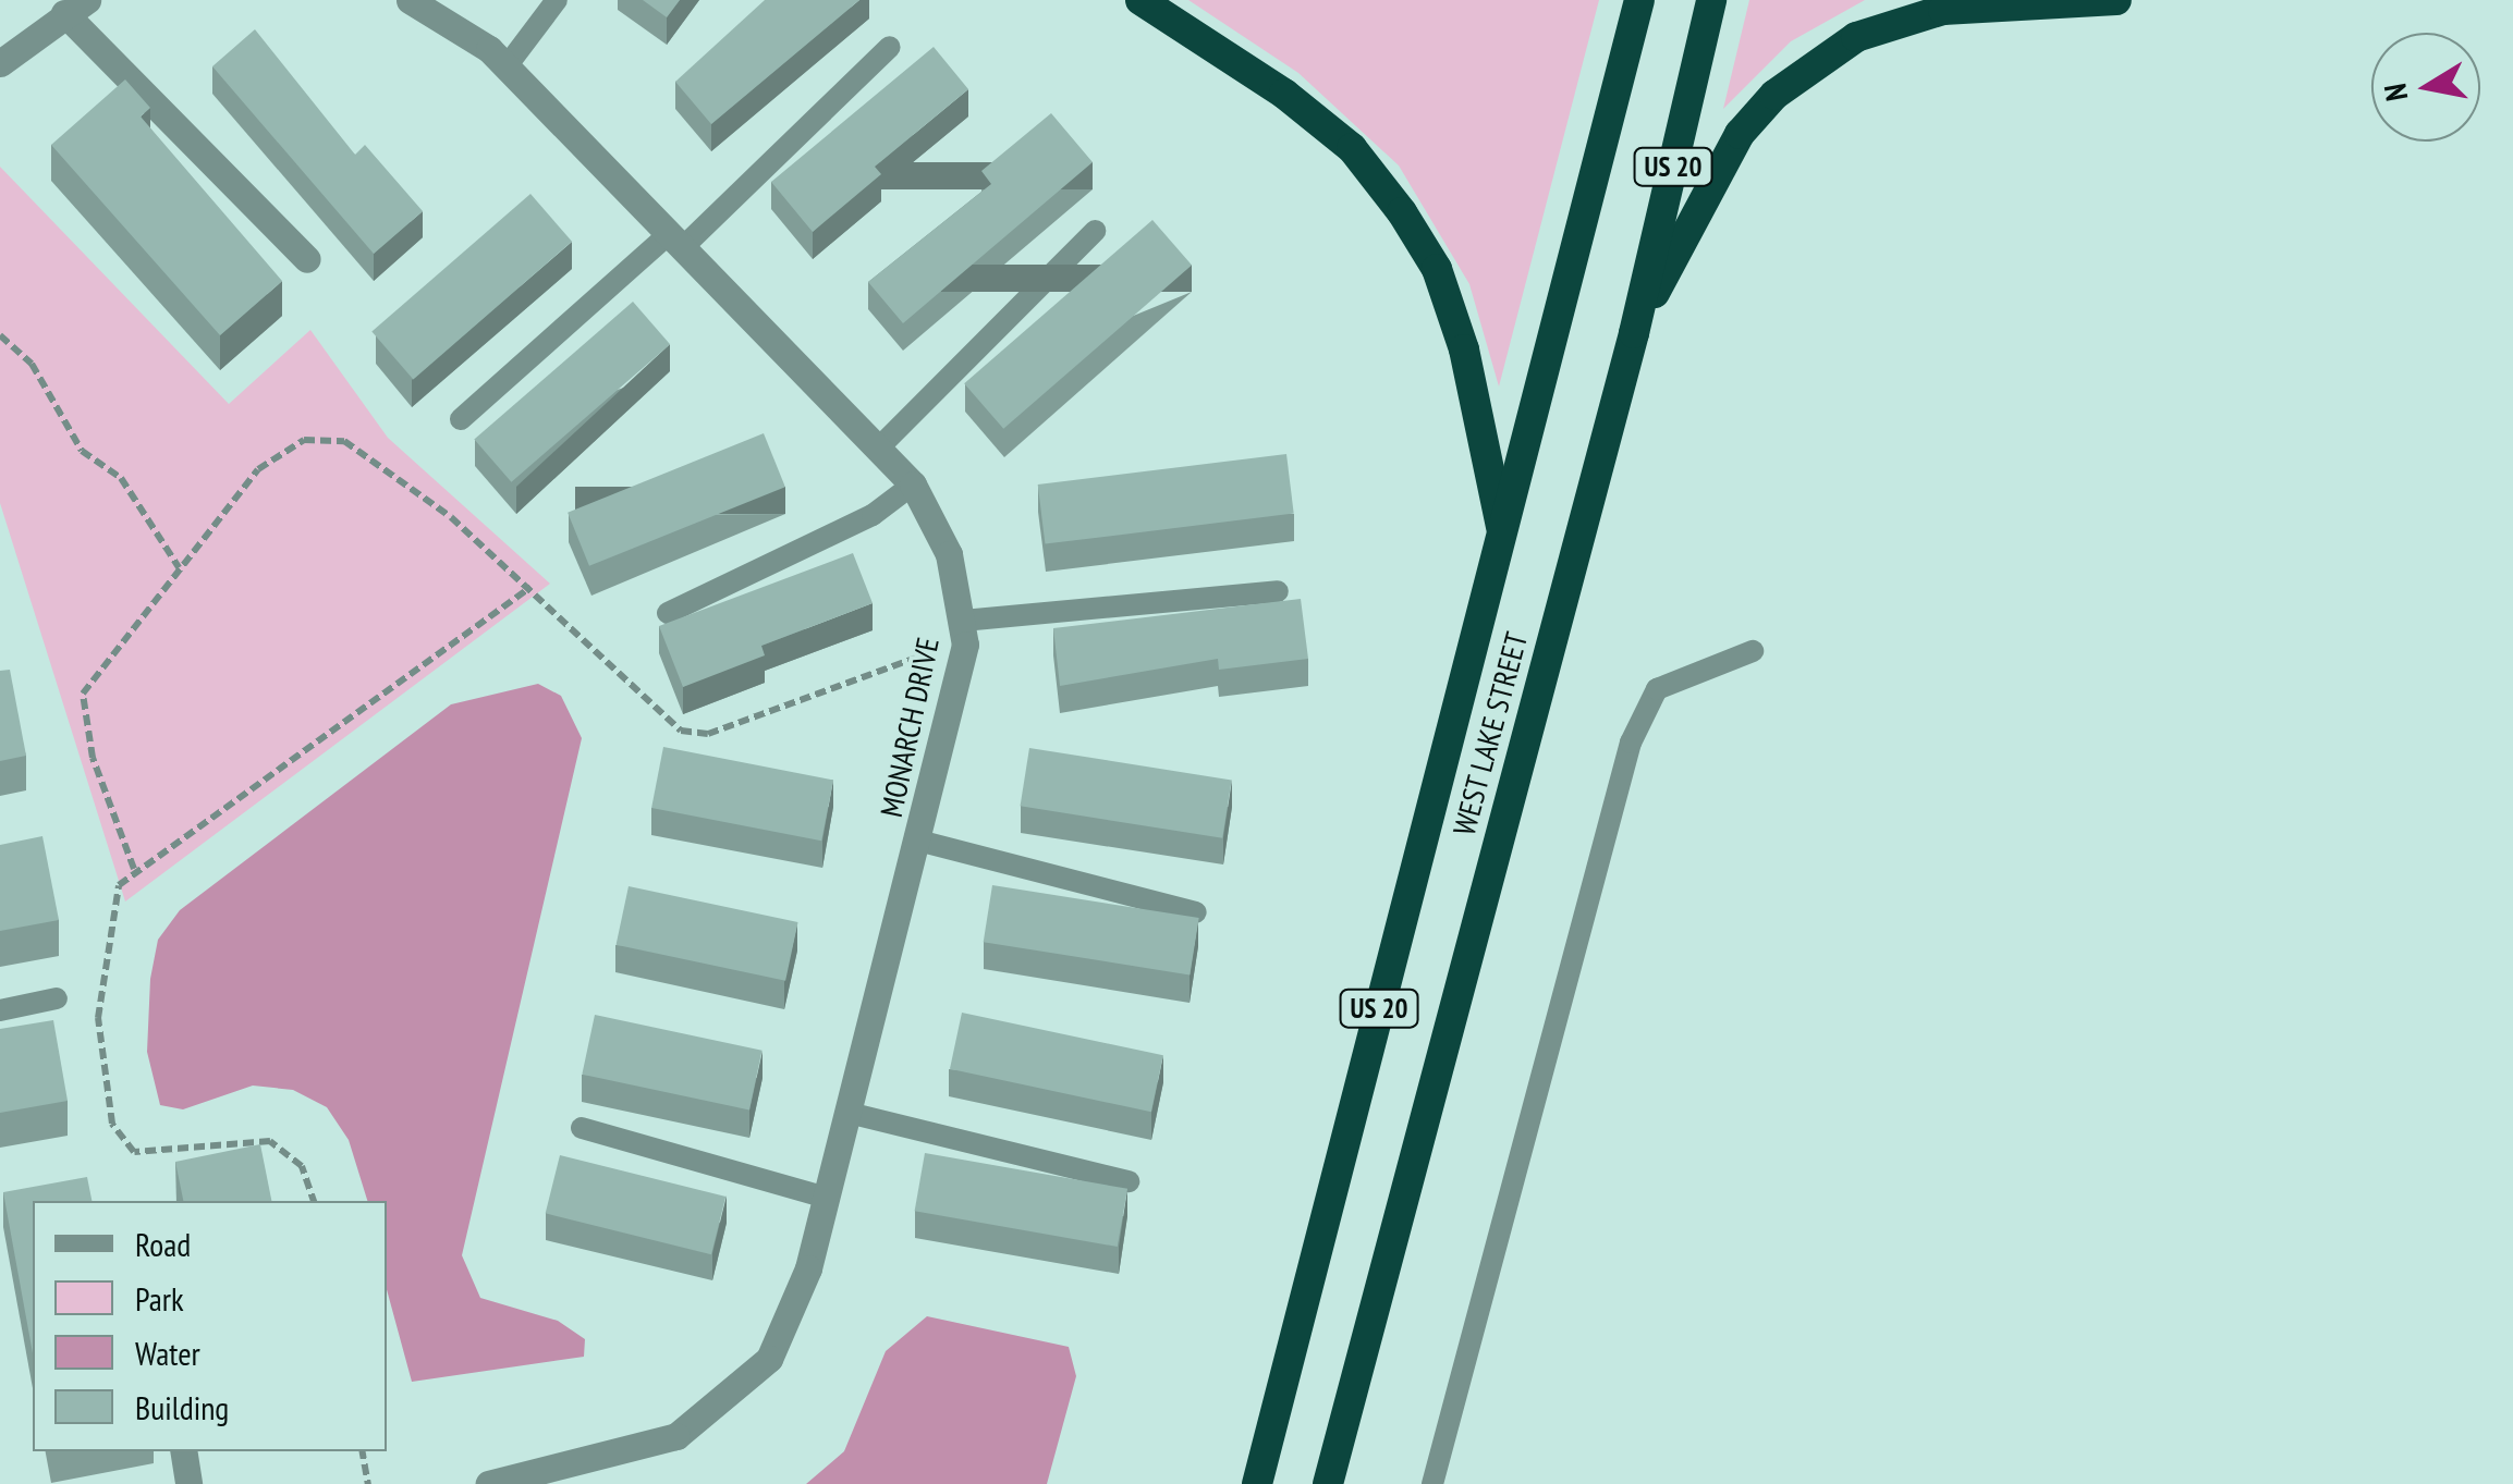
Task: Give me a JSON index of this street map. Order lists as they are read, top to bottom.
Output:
{
  "streets": {
    "highway": ["US 20", "WEST LAKE STREET"],
    "street": ["MONARCH DRIVE"]
  },
  "legend": [
    "Road",
    "Park",
    "Water",
    "Building"
  ],
  "north": "left"
}
